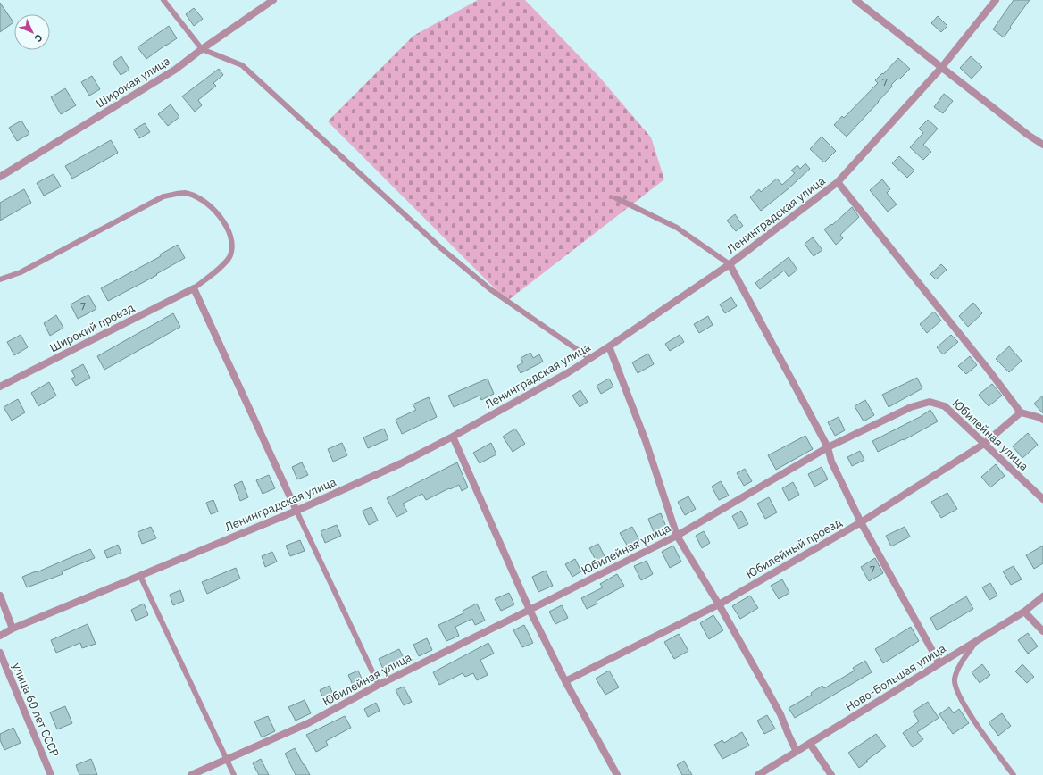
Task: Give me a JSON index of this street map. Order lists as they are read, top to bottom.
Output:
{
  "streets": {
    "street": [
      "Широкая улица",
      "Ленинградская улица",
      "Широкий проезд",
      "Юбилейная улица",
      "Юбилейный проезд",
      "Ново-Большая улица",
      "улица 60 лет СССР"
    ]
  },
  "crossings": [
    ["Юбилейная улица", "Юбилейный проезд"]
  ],
  "house_numbers": ["7", "7", "7"],
  "north": "bottom right"
}
